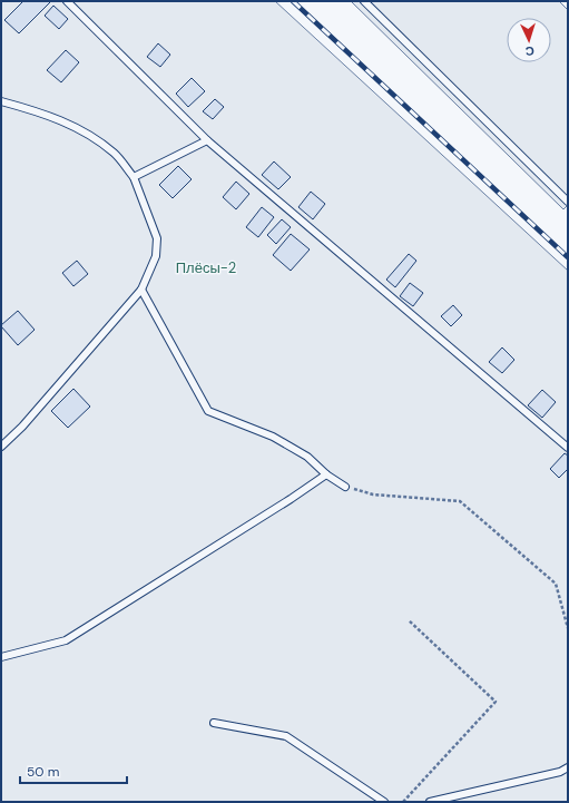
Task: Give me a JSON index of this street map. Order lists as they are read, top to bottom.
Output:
{
  "parks": ["Плёсы-2"],
  "scale_bar": "50 m",
  "north": "bottom"
}
